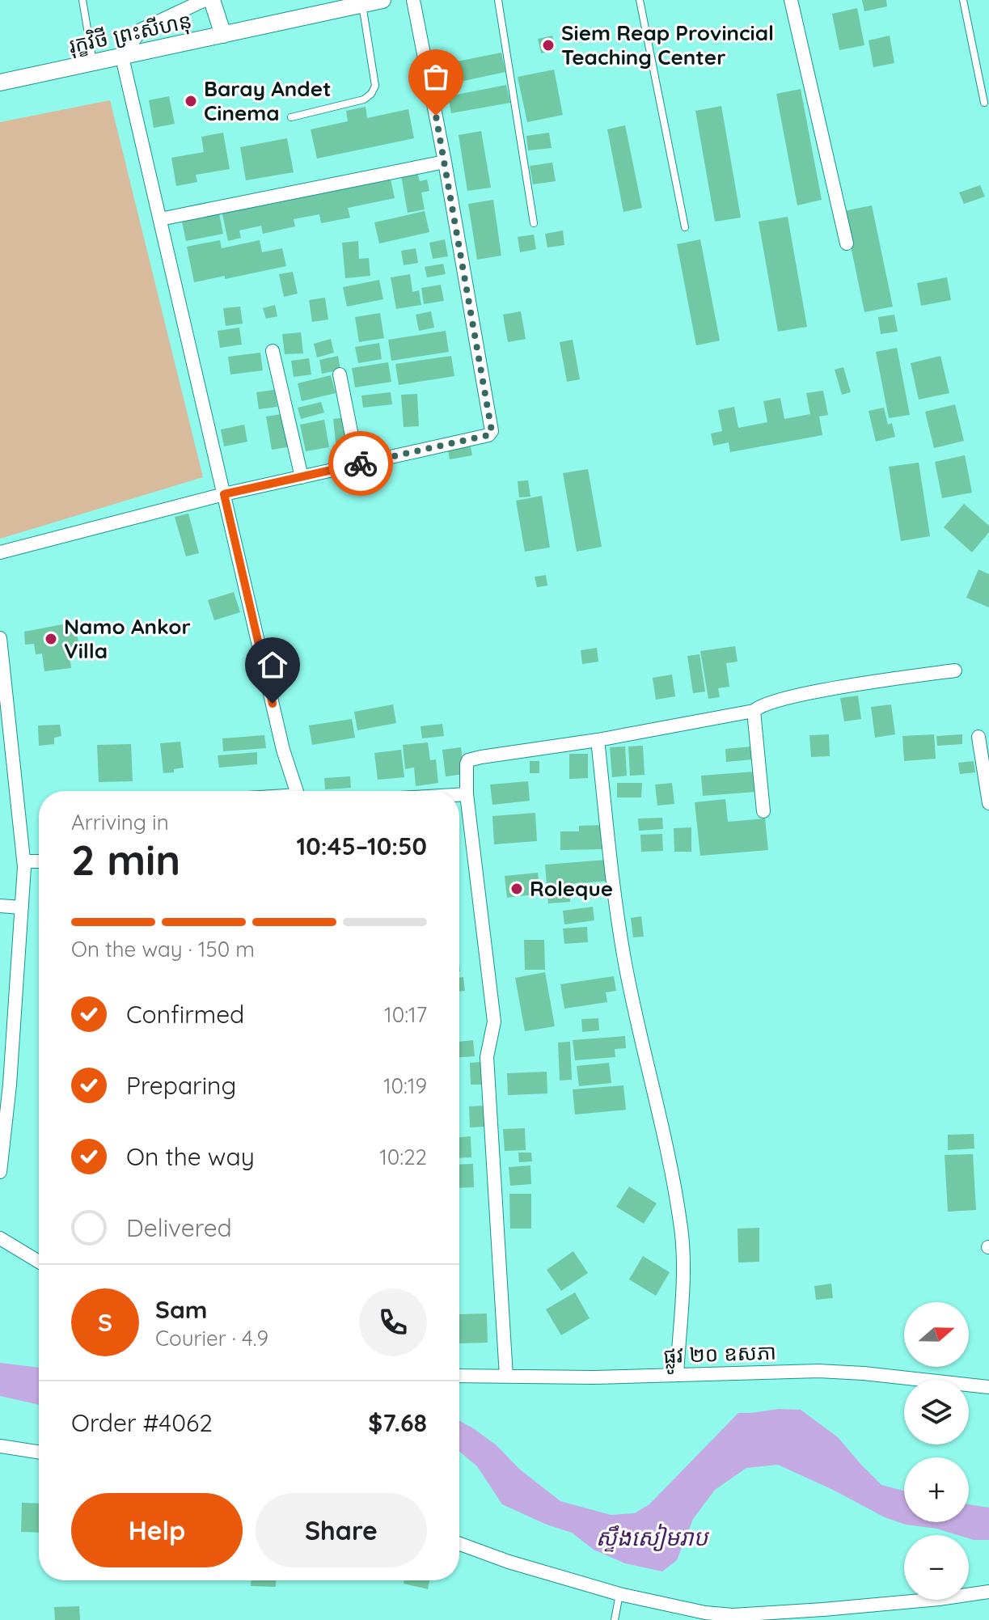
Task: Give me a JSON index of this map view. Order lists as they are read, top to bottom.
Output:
{
  "streets": {
    "street": ["រុក្ខវិថី ព្រះសីហនុ", "ផ្លូវ ២០ ឧសភា"]
  },
  "water": ["ស្ទឹងសៀមរាប"],
  "places": [
    "Siem Reap Provincial Teaching Center",
    "Baray Andet Cinema",
    "Namo Ankor Villa",
    "Roleque"
  ],
  "north": "right",
  "page": {
    "heading": ["2 min", "Arriving in", "10:45–10:50"],
    "panel": [
      "Sam",
      "Courier · 4.9",
      "Order #4062",
      "$7.68"
    ],
    "bar": "On the way · 150 m",
    "list": [
      ["Confirmed", "10:17"],
      ["Preparing", "10:19"],
      ["On the way", "10:22"],
      "Delivered"
    ],
    "round": "S",
    "map_buttons": ["+", "−"],
    "buttons": ["Help", "Share"]
  }
}
